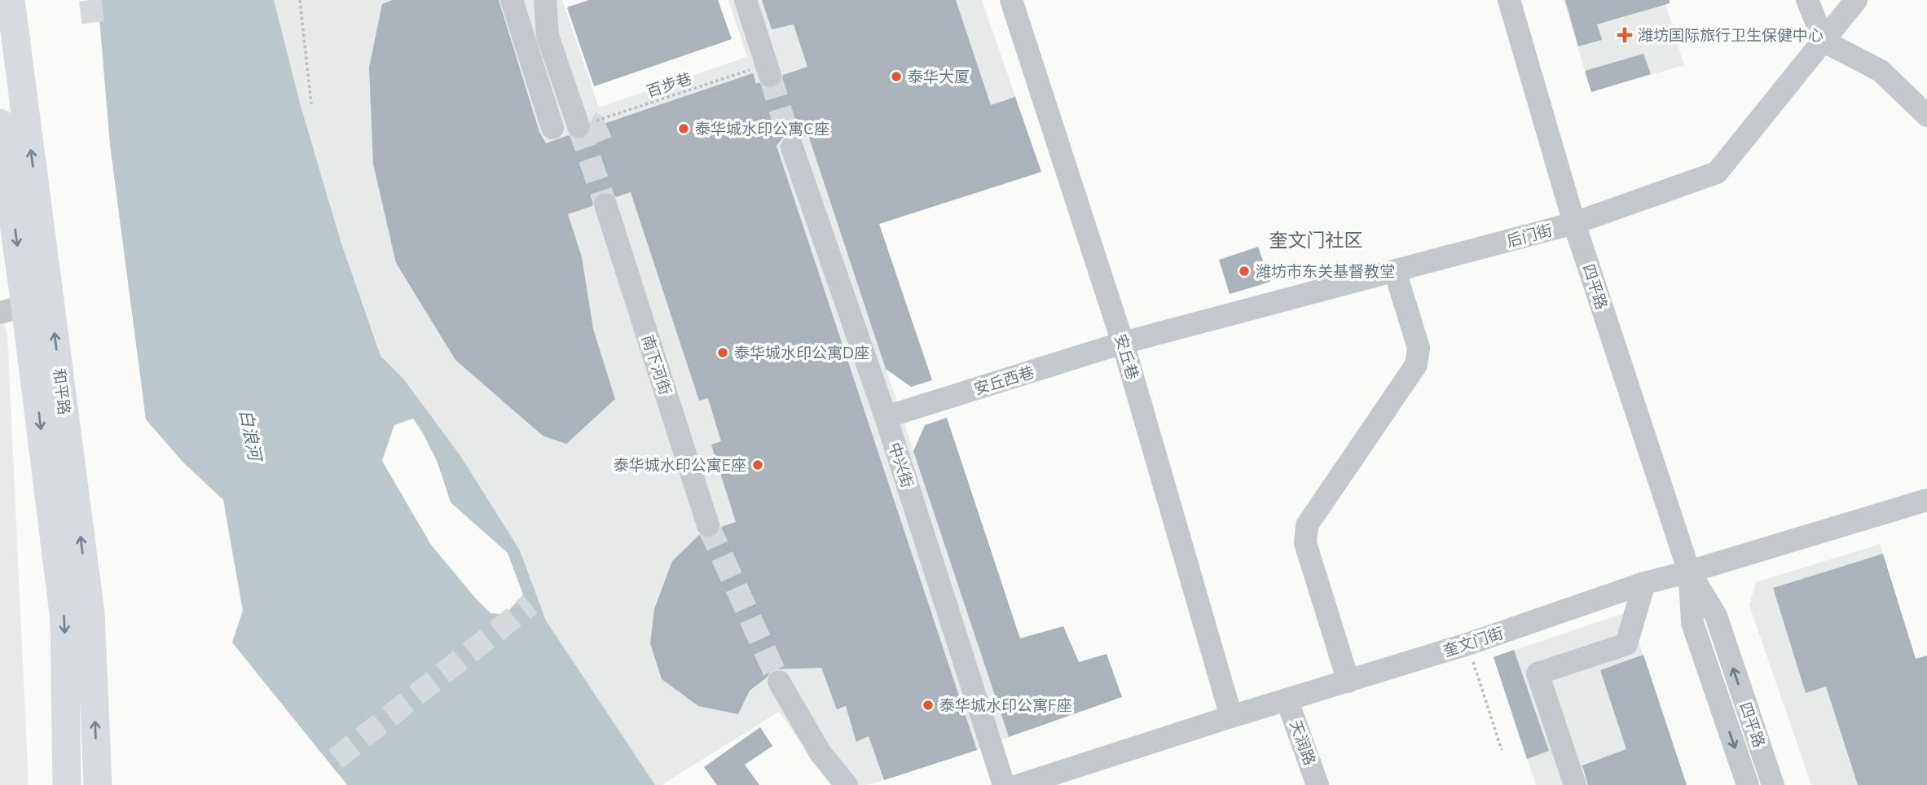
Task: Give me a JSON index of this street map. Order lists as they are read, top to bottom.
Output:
{
  "streets": {
    "main road": ["和平路"],
    "street": [
      "后门街",
      "四平路",
      "安丘巷",
      "南下河街",
      "安丘西巷",
      "中兴街",
      "奎文门街",
      "天润路"
    ],
    "path": ["百步巷"]
  },
  "crossings": [
    ["后门街", "四平路"],
    ["后门街", "安丘巷"],
    ["后门街", "安丘西巷"],
    ["四平路", "奎文门街"],
    ["安丘巷", "安丘西巷"],
    ["安丘巷", "奎文门街"],
    ["安丘西巷", "中兴街"],
    ["奎文门街", "天润路"]
  ],
  "districts": ["奎文门社区"],
  "water": ["白浪河"],
  "places": {
    "health": ["潍坊国际旅行卫生保健中心"],
    "other": [
      "泰华大厦",
      "泰华城水印公寓C座",
      "潍坊市东关基督教堂",
      "泰华城水印公寓D座",
      "泰华城水印公寓E座",
      "泰华城水印公寓F座"
    ]
  }
}
